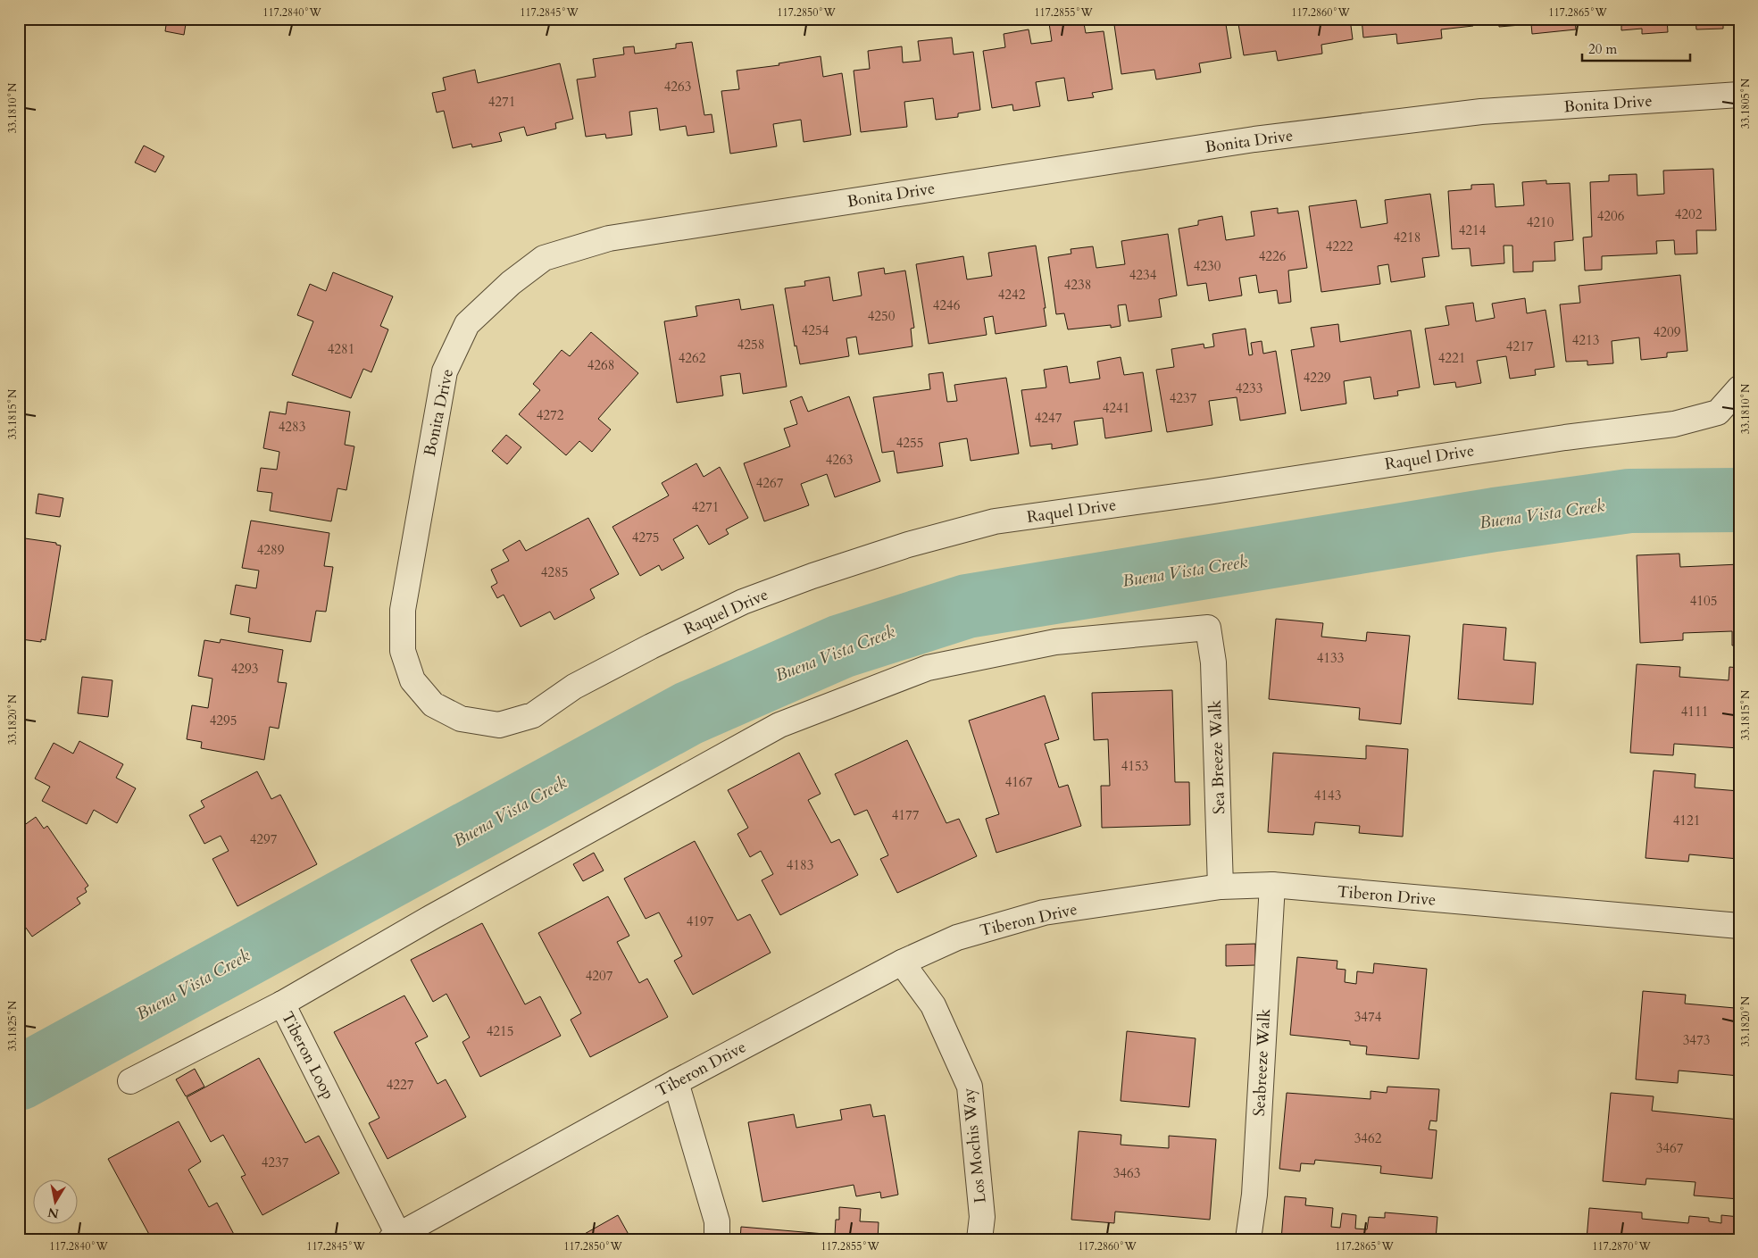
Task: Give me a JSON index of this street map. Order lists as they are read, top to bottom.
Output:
{
  "streets": {
    "street": [
      "Bonita Drive",
      "Raquel Drive",
      "Sea Breeze Walk",
      "Tiberon Drive",
      "Tiberon Loop",
      "Seabreeze Walk",
      "Los Mochis Way"
    ]
  },
  "crossings": [
    ["Bonita Drive", "Raquel Drive"],
    ["Sea Breeze Walk", "Tiberon Drive"],
    ["Sea Breeze Walk", "Tiberon Loop"],
    ["Tiberon Drive", "Tiberon Loop"],
    ["Tiberon Drive", "Seabreeze Walk"],
    ["Tiberon Drive", "Los Mochis Way"]
  ],
  "water": ["Buena Vista Creek"],
  "house_numbers": [
    "4263",
    "4271",
    "4202",
    "4206",
    "4210",
    "4214",
    "4218",
    "4222",
    "4226",
    "4230",
    "4234",
    "4238",
    "4242",
    "4246",
    "4250",
    "4254",
    "4209",
    "4213",
    "4258",
    "4217",
    "4281",
    "4262",
    "4221",
    "4268",
    "4229",
    "4233",
    "4237",
    "4241",
    "4272",
    "4247",
    "4283",
    "4255",
    "4263",
    "4267",
    "4271",
    "4275",
    "4289",
    "4285",
    "4105",
    "4133",
    "4293",
    "4111",
    "4295",
    "4153",
    "4167",
    "4143",
    "4177",
    "4121",
    "4297",
    "4183",
    "4197",
    "4207",
    "3474",
    "4215",
    "3473",
    "4227",
    "3462",
    "3467",
    "4237",
    "3463"
  ],
  "scale_bar": "20 m",
  "north": "bottom",
  "coordinates": [
    "117.2840°W",
    "117.2845°W",
    "117.2850°W",
    "117.2855°W",
    "117.2860°W",
    "117.2865°W",
    "33.1805°N",
    "33.1810°N",
    "33.1815°N",
    "33.1820°N",
    "33.1825°N",
    "117.2870°W"
  ]
}
